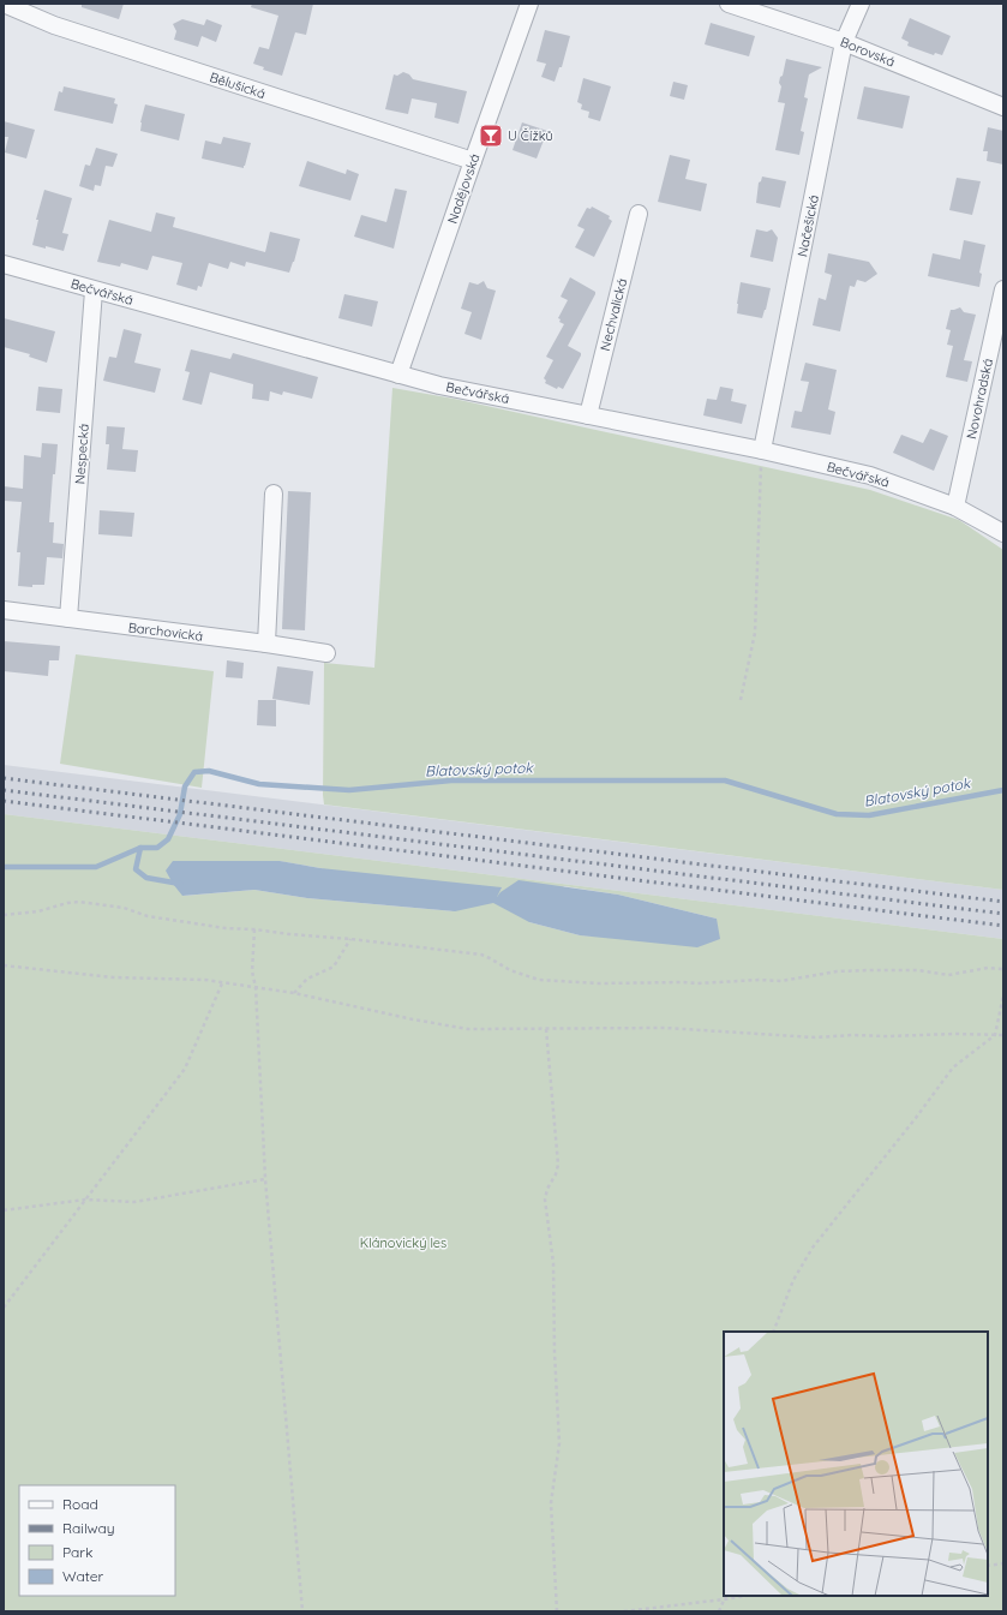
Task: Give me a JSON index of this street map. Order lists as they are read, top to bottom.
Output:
{
  "streets": {
    "street": [
      "Borovská",
      "Bělušická",
      "Nadějovská",
      "Načešická",
      "Bečvářská",
      "Nechvalická",
      "Novohradská",
      "Nespecká",
      "Barchovická"
    ]
  },
  "crossings": [
    ["Borovská", "Načešická"],
    ["Bělušická", "Nadějovská"],
    ["Nadějovská", "Bečvářská"],
    ["Načešická", "Bečvářská"],
    ["Bečvářská", "Nechvalická"],
    ["Bečvářská", "Novohradská"],
    ["Bečvářská", "Nespecká"],
    ["Nespecká", "Barchovická"]
  ],
  "water": ["Blatovský potok"],
  "parks": ["Klánovický les"],
  "places": {
    "bar": ["U Čížků"]
  },
  "legend": [
    "Road",
    "Railway",
    "Park",
    "Water"
  ]
}
